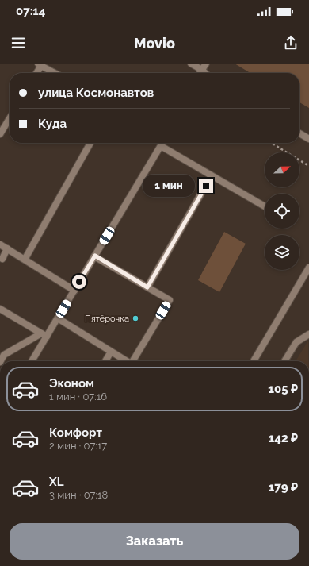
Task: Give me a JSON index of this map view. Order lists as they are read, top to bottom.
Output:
{
  "places": ["Пятёрочка"],
  "north": "right",
  "page": {
    "status": "07:14",
    "header": "Movio",
    "banner": ["улица Космонавтов", "Куда"],
    "bubble": "1 мин",
    "list": [
      {
        "name": "Эконом",
        "note": "1 мин · 07:16",
        "value": "105 ₽"
      },
      {
        "name": "Комфорт",
        "note": "2 мин · 07:17",
        "value": "142 ₽"
      },
      {
        "name": "XL",
        "note": "3 мин · 07:18",
        "value": "179 ₽"
      }
    ],
    "buttons": "Заказать"
  }
}
